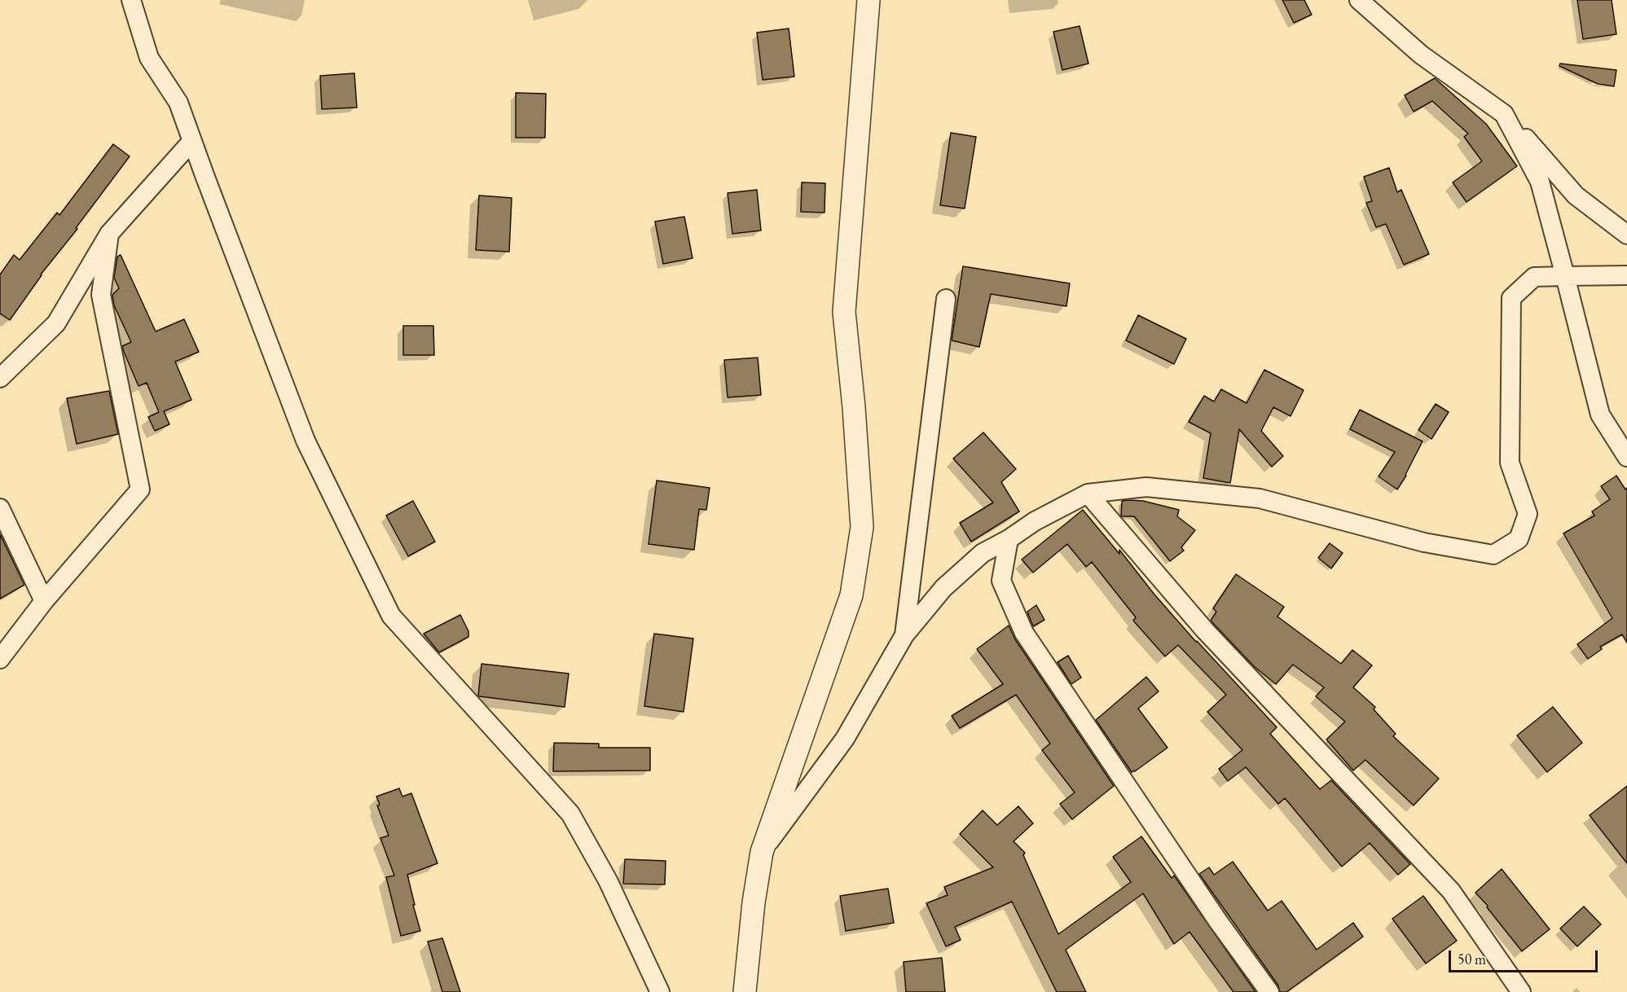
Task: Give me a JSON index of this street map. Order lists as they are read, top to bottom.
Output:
{
  "scale_bar": "50 m"
}
